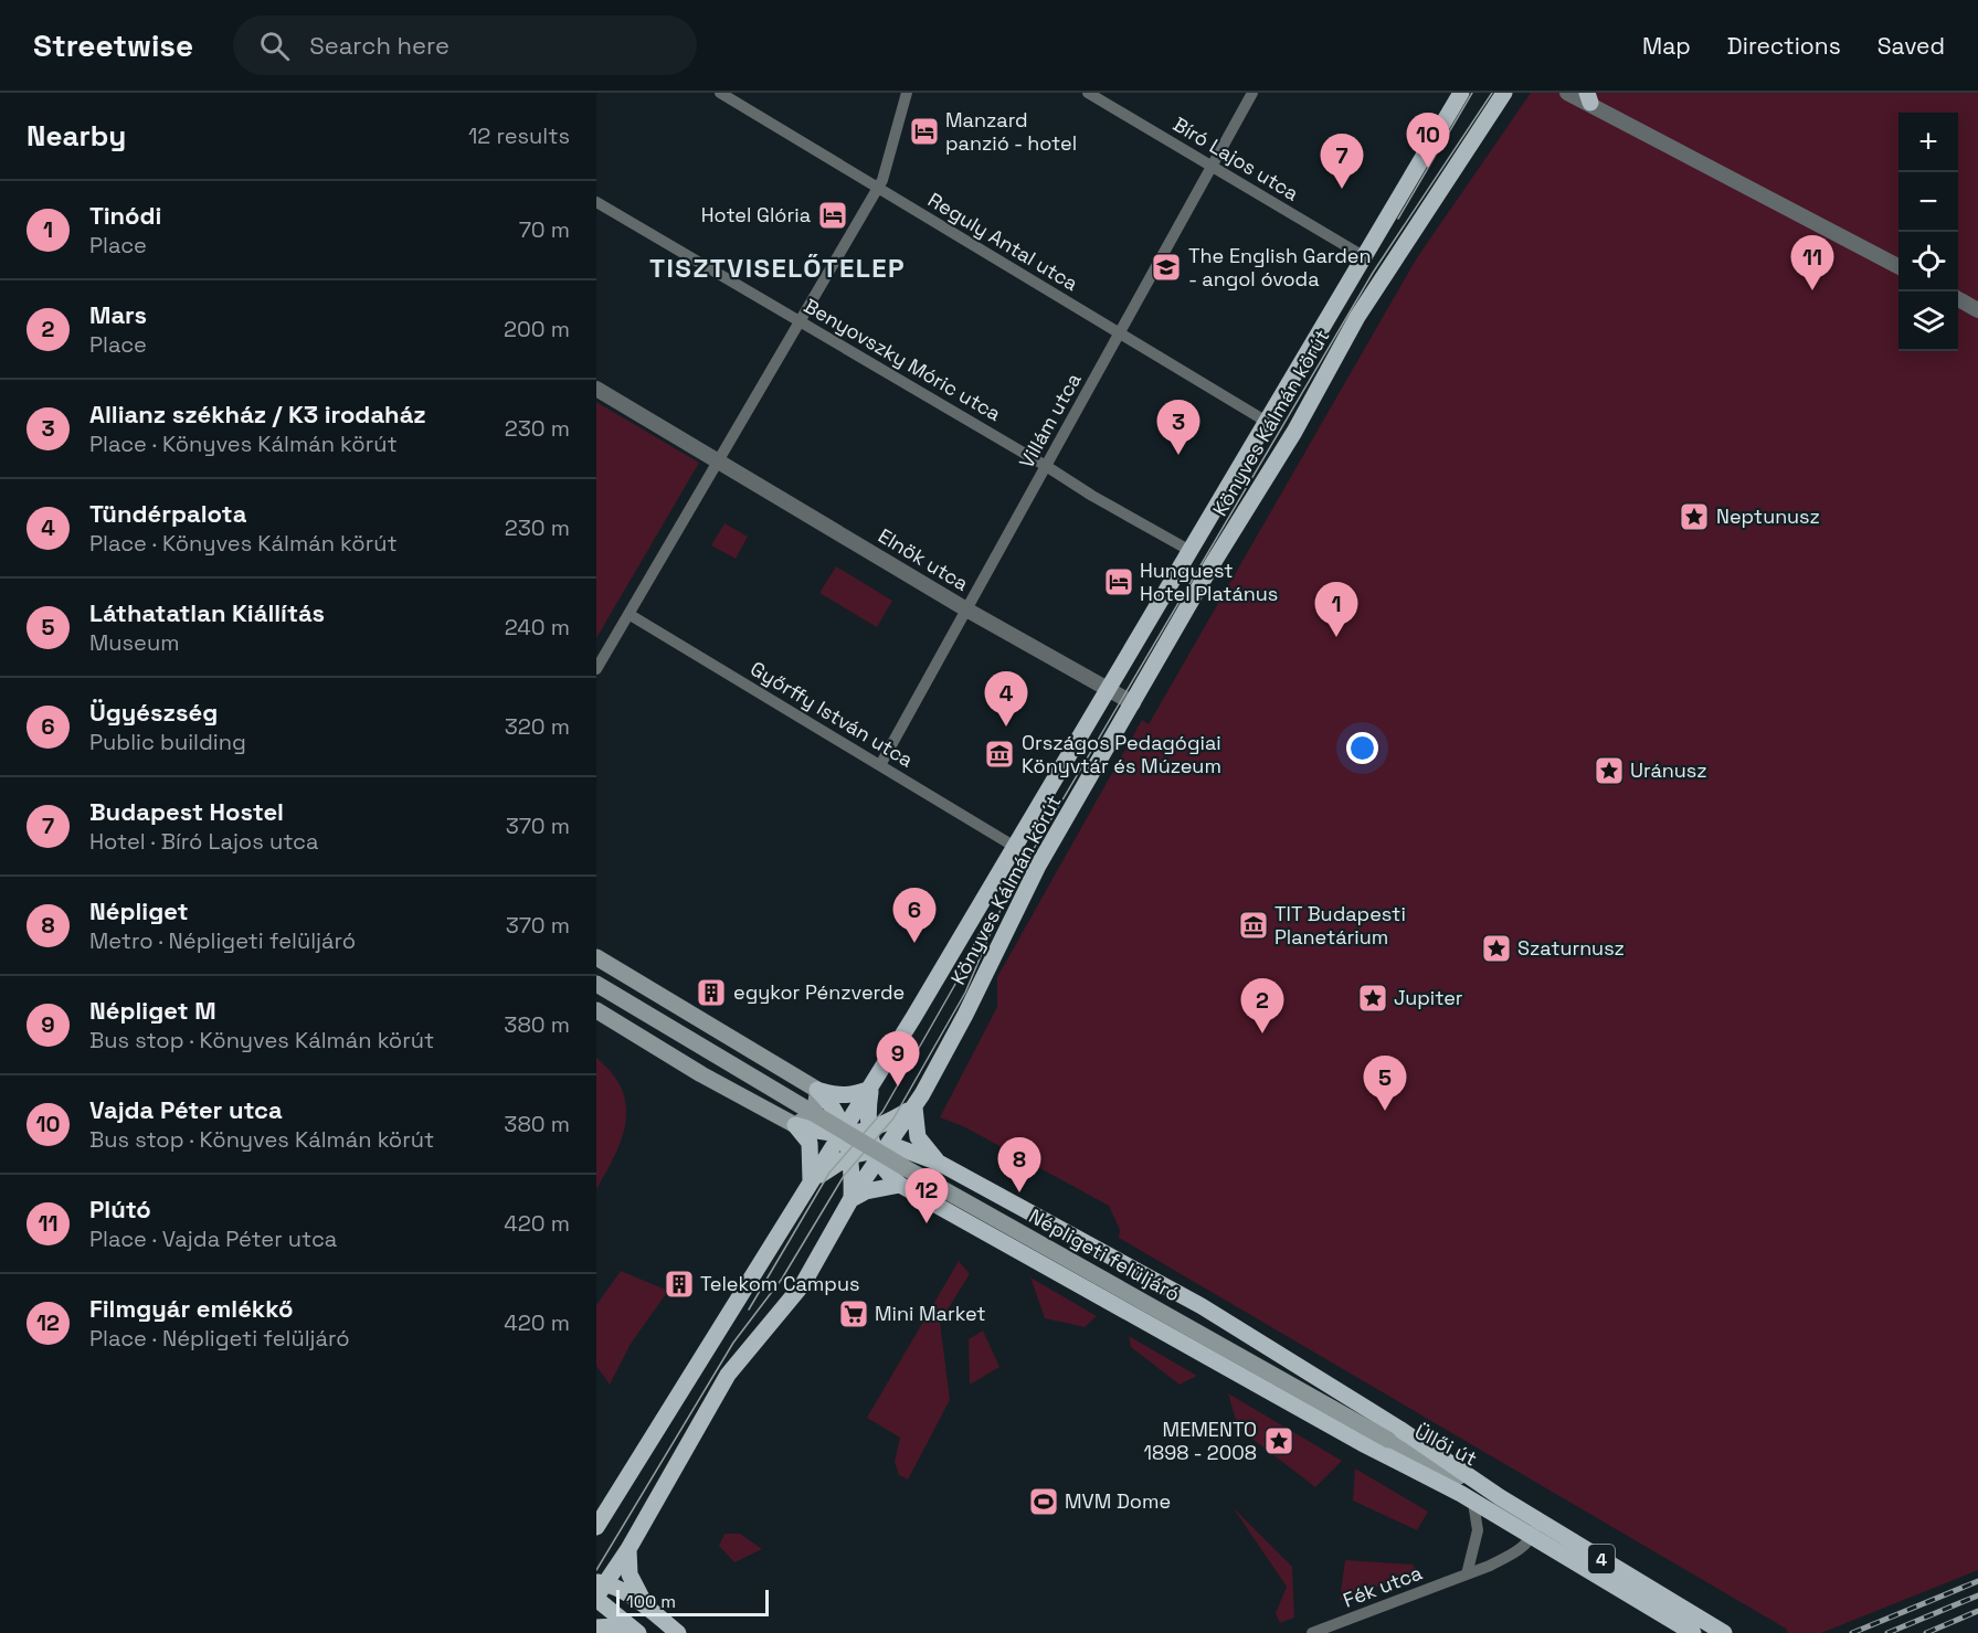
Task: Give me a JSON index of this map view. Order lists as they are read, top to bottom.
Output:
{
  "streets": {
    "main road": [
      "Könyves Kálmán körút",
      "Népligeti felüljáró",
      "Üllői út",
      "4"
    ],
    "street": [
      "Bíró Lajos utca",
      "Reguly Antal utca",
      "Benyovszky Móric utca",
      "Villám utca",
      "Elnök utca",
      "Győrffy István utca",
      "Fék utca"
    ]
  },
  "crossings": [
    ["Bíró Lajos utca", "Villám utca"],
    ["Bíró Lajos utca", "Könyves Kálmán körút"],
    ["Reguly Antal utca", "Villám utca"],
    ["Reguly Antal utca", "Könyves Kálmán körút"],
    ["Benyovszky Móric utca", "Villám utca"],
    ["Benyovszky Móric utca", "Könyves Kálmán körút"],
    ["Villám utca", "Elnök utca"],
    ["Villám utca", "Győrffy István utca"],
    ["Könyves Kálmán körút", "Elnök utca"],
    ["Könyves Kálmán körút", "Győrffy István utca"],
    ["Népligeti felüljáró", "Üllői út"],
    ["Üllői út", "Fék utca"]
  ],
  "districts": ["TISZTVISELŐTELEP"],
  "places": {
    "hotel": ["Manzard panzió - hotel", "Hotel Glória", "Hunguest Hotel Platánus"],
    "school or university": ["The English Garden - angol óvoda"],
    "place": [
      "Neptunusz",
      "Uránusz",
      "Szaturnusz",
      "Jupiter",
      "MEMENTO 1898 - 2008"
    ],
    "museum": ["Országos Pedagógiai Könyvtár és Múzeum", "TIT Budapesti Planetárium"],
    "building": ["egykor Pénzverde", "Telekom Campus"],
    "supermarket": ["Mini Market"],
    "sports": ["MVM Dome"]
  },
  "scale_bar": "100 m",
  "page": {
    "header": "Streetwise",
    "search": "Search here",
    "nav": ["Map", "Directions", "Saved"],
    "heading": ["Nearby", "12 results"],
    "map_buttons": ["+", "−"],
    "pins": [
      "10",
      "7",
      "11",
      "3",
      "1",
      "4",
      "6",
      "2",
      "9",
      "5",
      "8",
      "12"
    ],
    "list": [
      {
        "mark": "1",
        "name": "Tinódi",
        "note": "Place",
        "value": "70 m"
      },
      {
        "mark": "2",
        "name": "Mars",
        "note": "Place",
        "value": "200 m"
      },
      {
        "mark": "3",
        "name": "Allianz székház / K3 irodaház",
        "note": "Place · Könyves Kálmán körút",
        "value": "230 m"
      },
      {
        "mark": "4",
        "name": "Tündérpalota",
        "note": "Place · Könyves Kálmán körút",
        "value": "230 m"
      },
      {
        "mark": "5",
        "name": "Láthatatlan Kiállítás",
        "note": "Museum",
        "value": "240 m"
      },
      {
        "mark": "6",
        "name": "Ügyészség",
        "note": "Public building",
        "value": "320 m"
      },
      {
        "mark": "7",
        "name": "Budapest Hostel",
        "note": "Hotel · Bíró Lajos utca",
        "value": "370 m"
      },
      {
        "mark": "8",
        "name": "Népliget",
        "note": "Metro · Népligeti felüljáró",
        "value": "370 m"
      },
      {
        "mark": "9",
        "name": "Népliget M",
        "note": "Bus stop · Könyves Kálmán körút",
        "value": "380 m"
      },
      {
        "mark": "10",
        "name": "Vajda Péter utca",
        "note": "Bus stop · Könyves Kálmán körút",
        "value": "380 m"
      },
      {
        "mark": "11",
        "name": "Plútó",
        "note": "Place · Vajda Péter utca",
        "value": "420 m"
      },
      {
        "mark": "12",
        "name": "Filmgyár emlékkő",
        "note": "Place · Népligeti felüljáró",
        "value": "420 m"
      }
    ],
    "scale": "100 m"
  }
}
